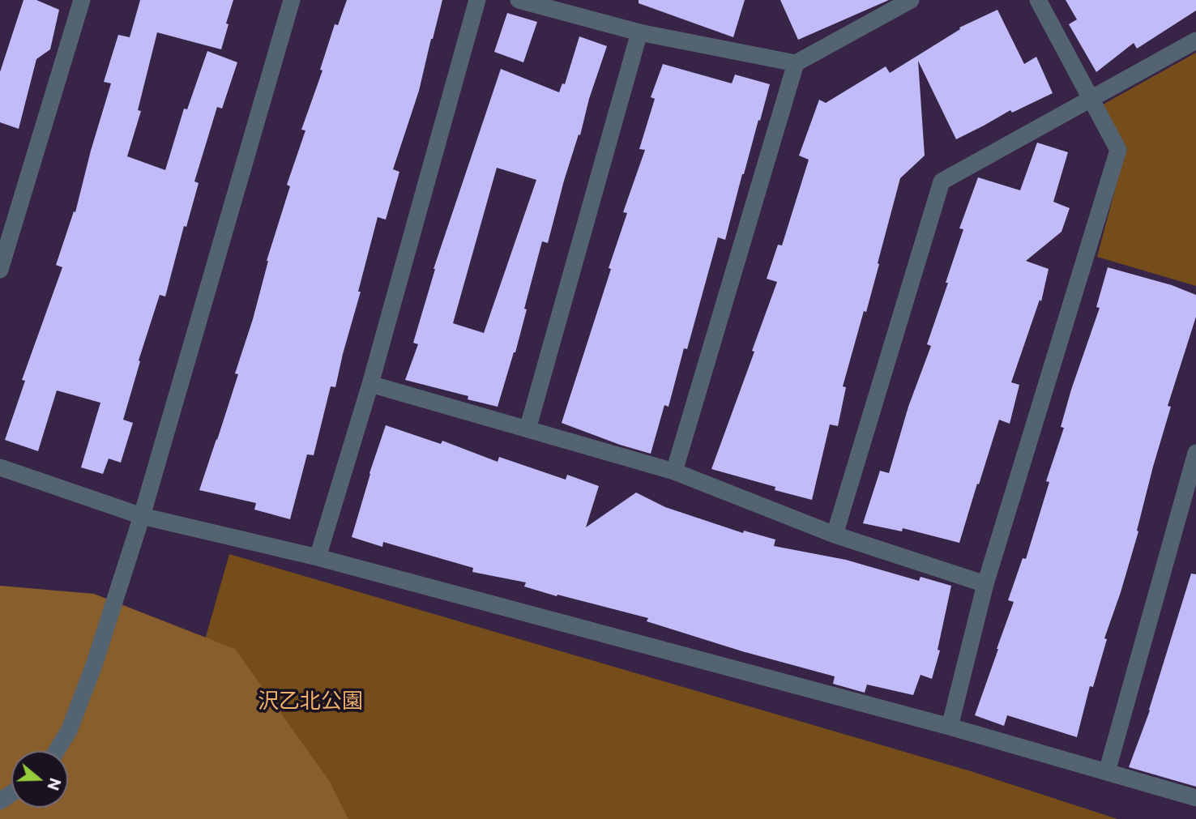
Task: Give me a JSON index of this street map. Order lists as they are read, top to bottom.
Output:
{
  "parks": ["沢乙北公園"],
  "north": "right"
}
